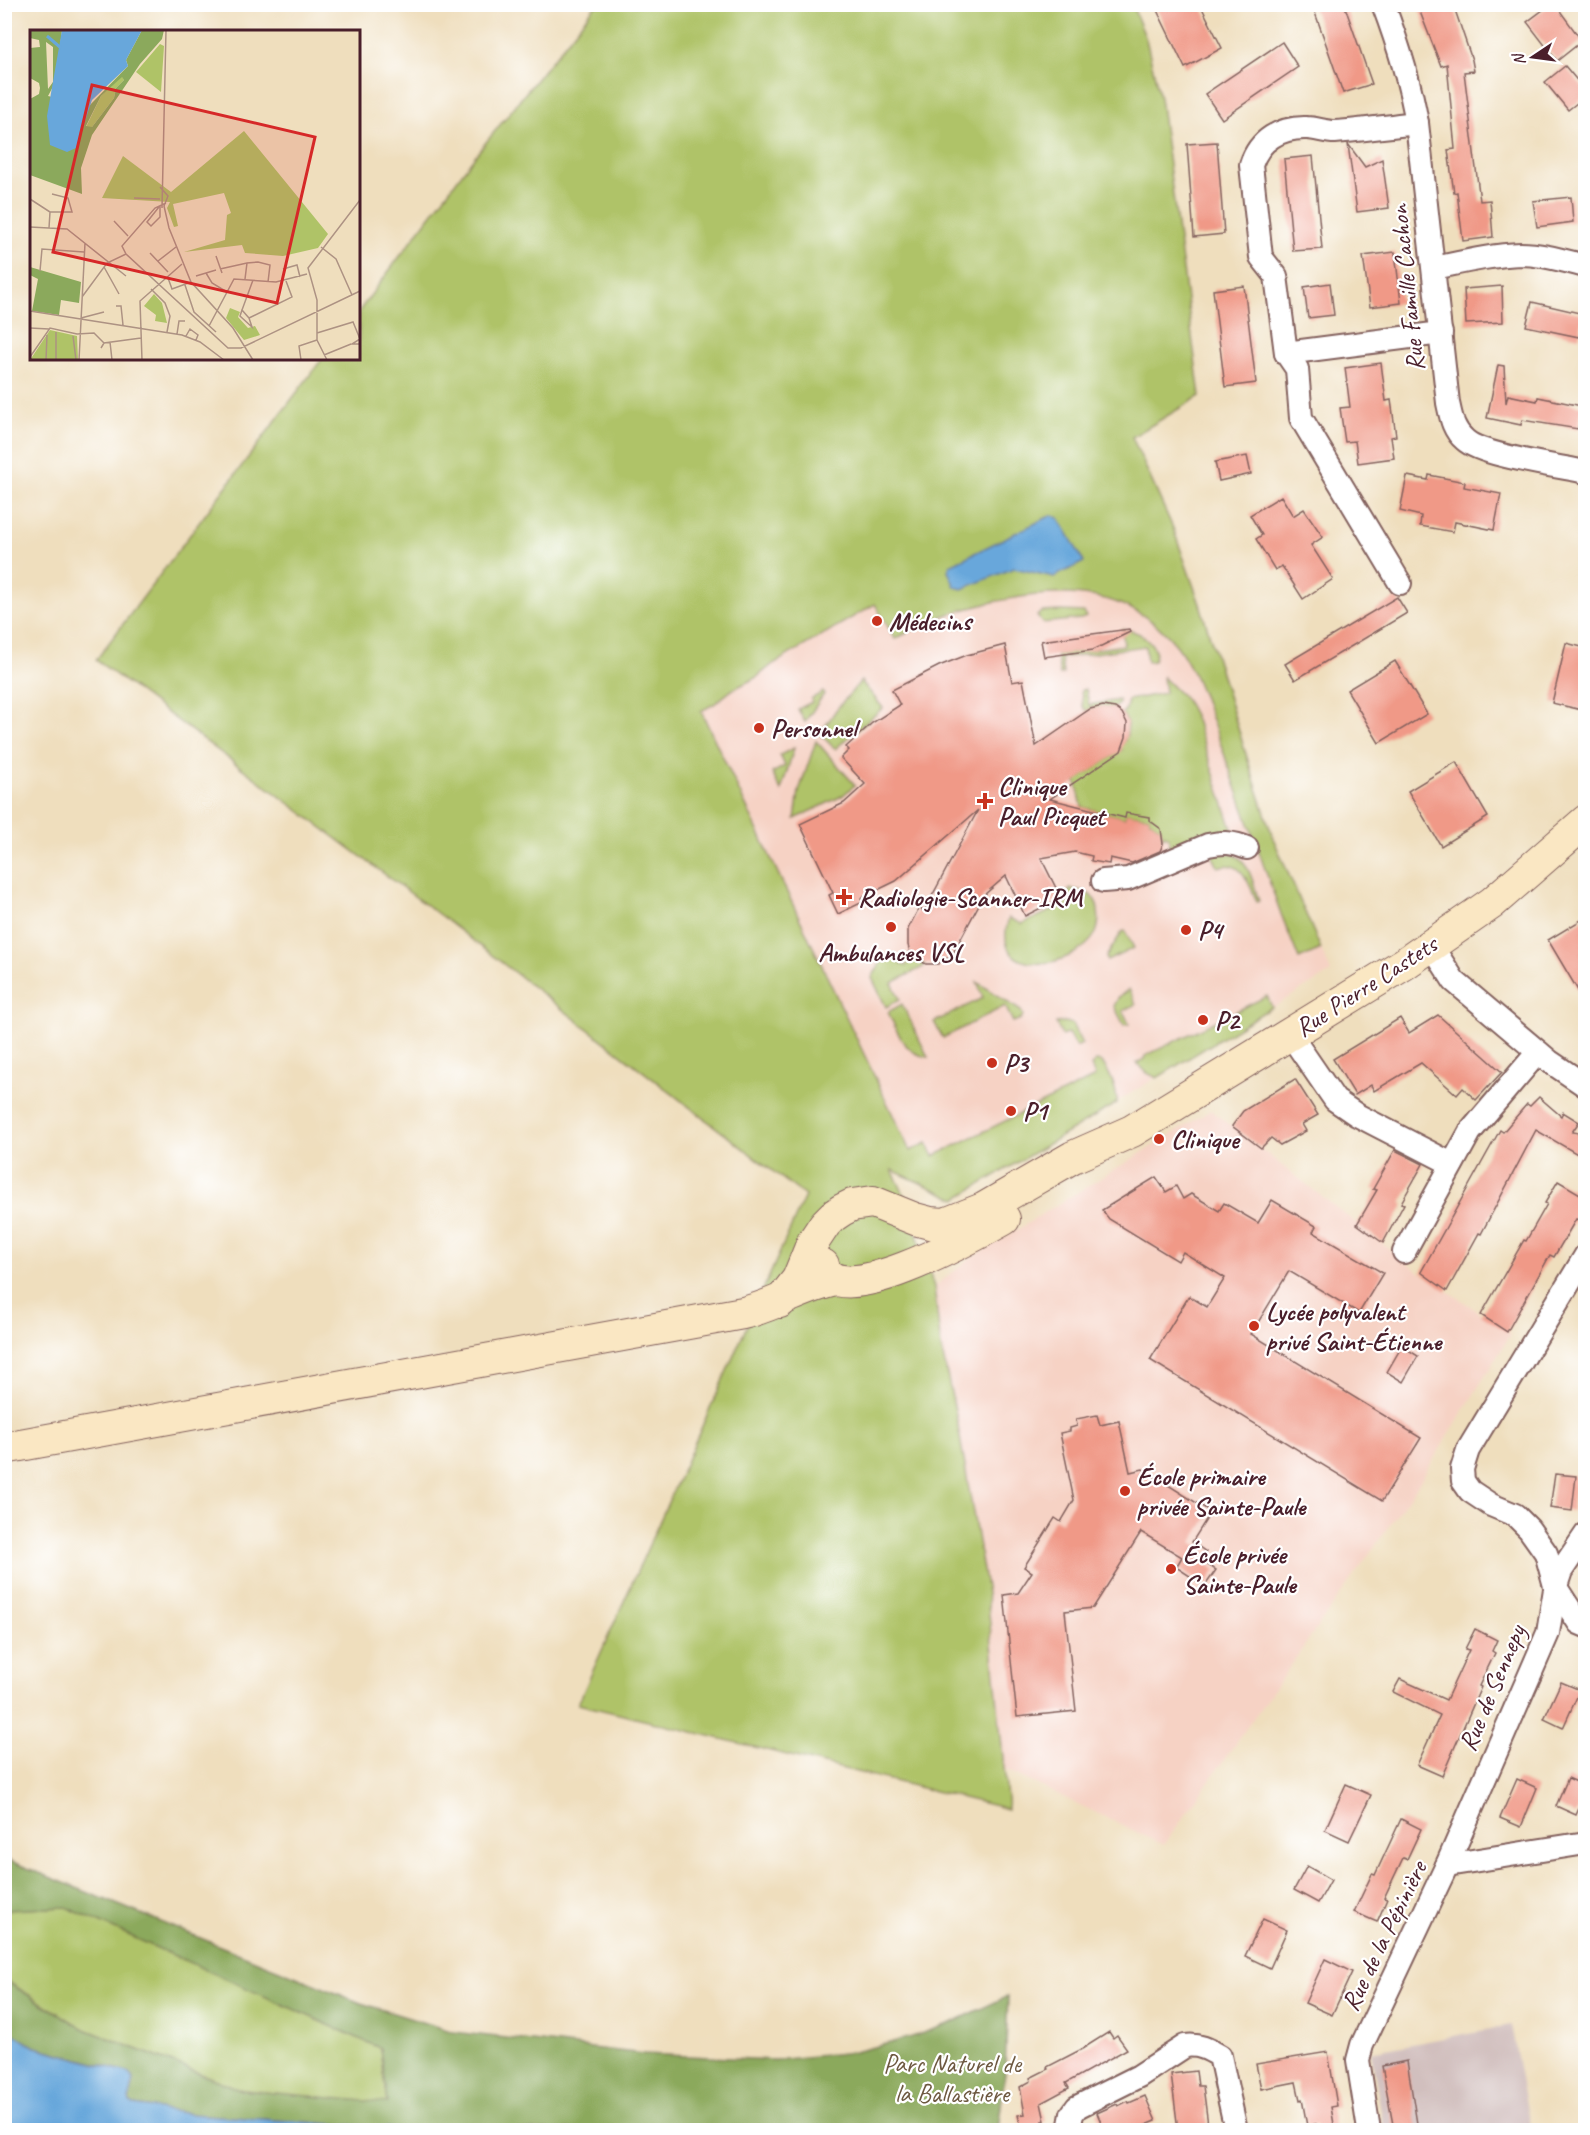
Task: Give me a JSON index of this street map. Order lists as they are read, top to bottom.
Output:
{
  "streets": {
    "street": [
      "Rue Famille Cachon",
      "Rue Pierre Castets",
      "Rue de Sennepy",
      "Rue de la Pépinière"
    ]
  },
  "crossings": [
    ["Rue de Sennepy", "Rue de la Pépinière"]
  ],
  "parks": ["Parc Naturel de la Ballastière"],
  "places": {
    "other": [
      "Médecins",
      "Personnel",
      "Ambulances VSL",
      "P4",
      "P2",
      "P3",
      "P1",
      "Clinique",
      "Lycée polyvalent privé Saint-Étienne",
      "École primaire privée Sainte-Paule",
      "École privée Sainte-Paule"
    ],
    "health": ["Clinique Paul Picquet", "Radiologie-Scanner-IRM"]
  },
  "north": "left"
}
